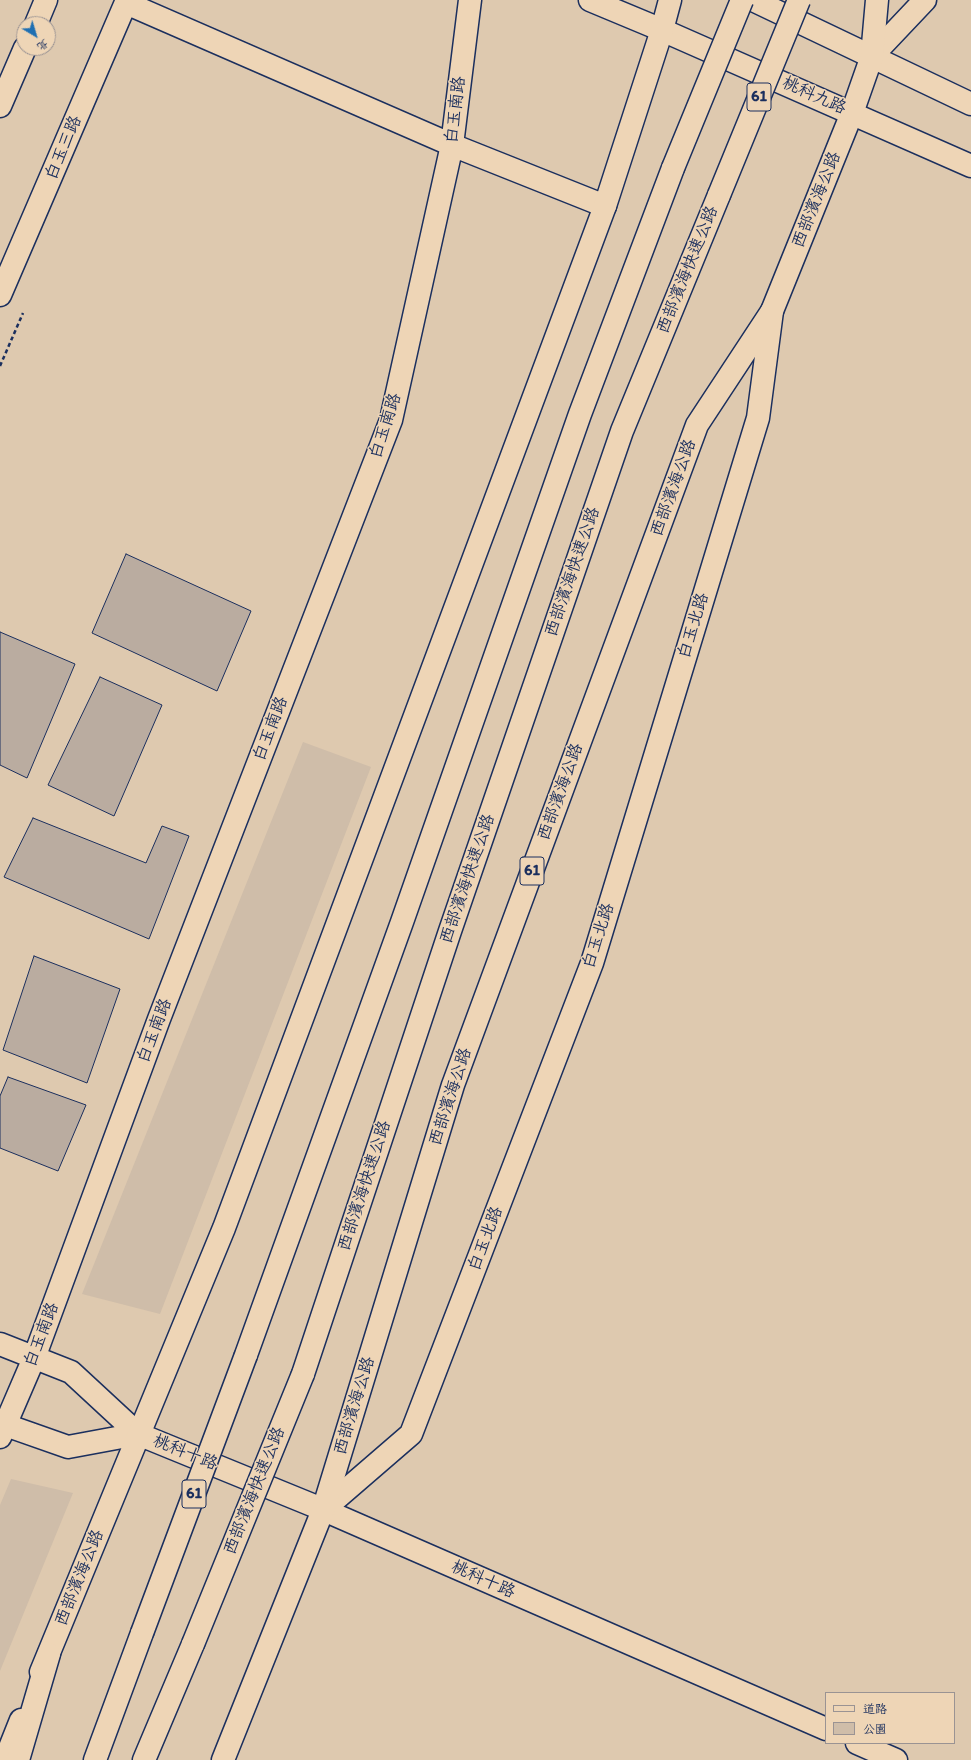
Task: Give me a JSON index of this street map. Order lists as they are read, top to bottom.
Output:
{
  "streets": {
    "main road": [
      "桃科九路",
      "61",
      "白玉南路",
      "白玉三路",
      "西部濱海公路",
      "西部濱海快速公路",
      "白玉北路",
      "桃科十路"
    ]
  },
  "crossings": [
    ["桃科九路", "西部濱海公路"],
    ["白玉南路", "桃科十路"],
    ["西部濱海公路", "白玉北路"],
    ["西部濱海公路", "桃科十路"],
    ["白玉北路", "桃科十路"]
  ],
  "legend": ["道路", "公園"],
  "north": "bottom right"
}
